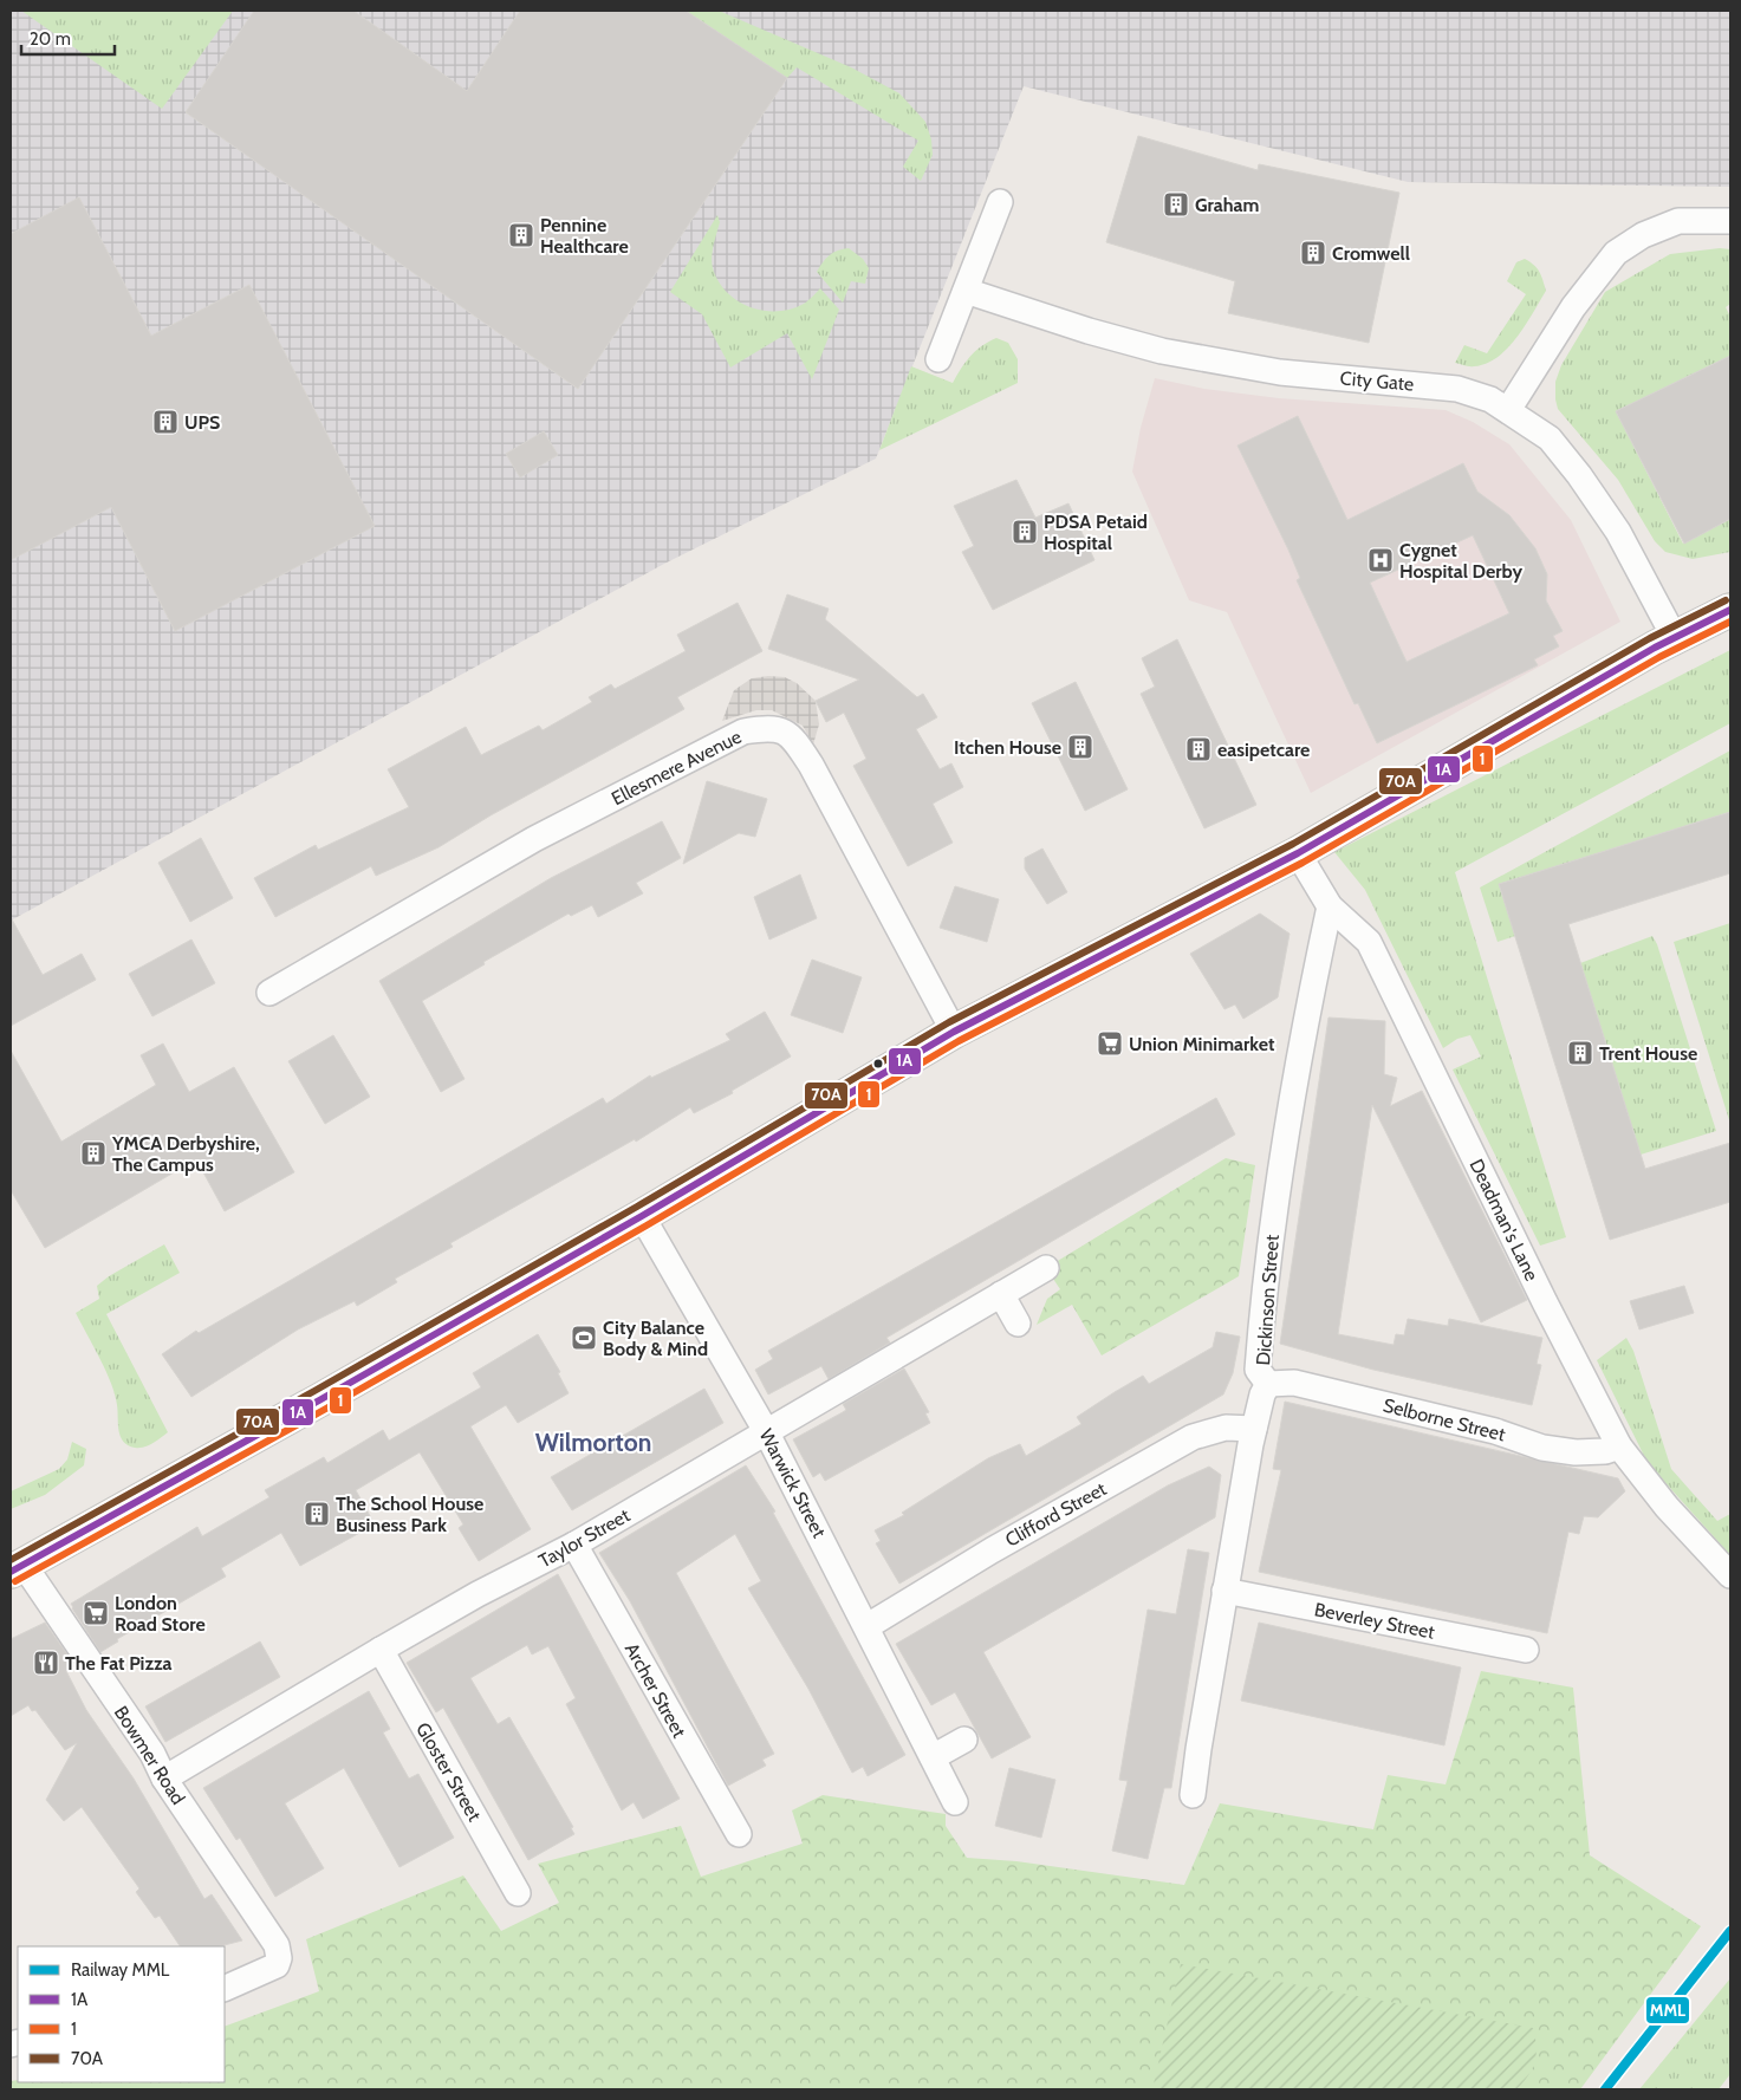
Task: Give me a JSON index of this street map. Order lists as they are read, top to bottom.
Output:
{
  "streets": {
    "street": [
      "City Gate",
      "Ellesmere Avenue",
      "Deadman's Lane",
      "Dickinson Street",
      "Selborne Street",
      "Warwick Street",
      "Clifford Street",
      "Taylor Street",
      "Beverley Street",
      "Archer Street",
      "Bowmer Road",
      "Gloster Street"
    ]
  },
  "crossings": [
    ["Deadman's Lane", "Dickinson Street"],
    ["Deadman's Lane", "Selborne Street"],
    ["Dickinson Street", "Selborne Street"],
    ["Dickinson Street", "Clifford Street"],
    ["Dickinson Street", "Beverley Street"],
    ["Warwick Street", "Clifford Street"],
    ["Warwick Street", "Taylor Street"],
    ["Taylor Street", "Archer Street"],
    ["Taylor Street", "Bowmer Road"],
    ["Taylor Street", "Gloster Street"]
  ],
  "districts": ["Wilmorton"],
  "places": {
    "building": [
      "Graham",
      "Pennine Healthcare",
      "Cromwell",
      "UPS",
      "PDSA Petaid Hospital",
      "Itchen House",
      "easipetcare",
      "Trent House",
      "YMCA Derbyshire, The Campus",
      "The School House Business Park"
    ],
    "hospital": ["Cygnet Hospital Derby"],
    "supermarket": ["Union Minimarket", "London Road Store"],
    "sports": ["City Balance Body & Mind"],
    "restaurant": ["The Fat Pizza"]
  },
  "lines": [
    "transit line 70A",
    "transit line 1A",
    "transit line 1",
    "rail line MML"
  ],
  "legend": [
    "Railway MML",
    "1A",
    "1",
    "70A"
  ],
  "scale_bar": "20 m"
}
